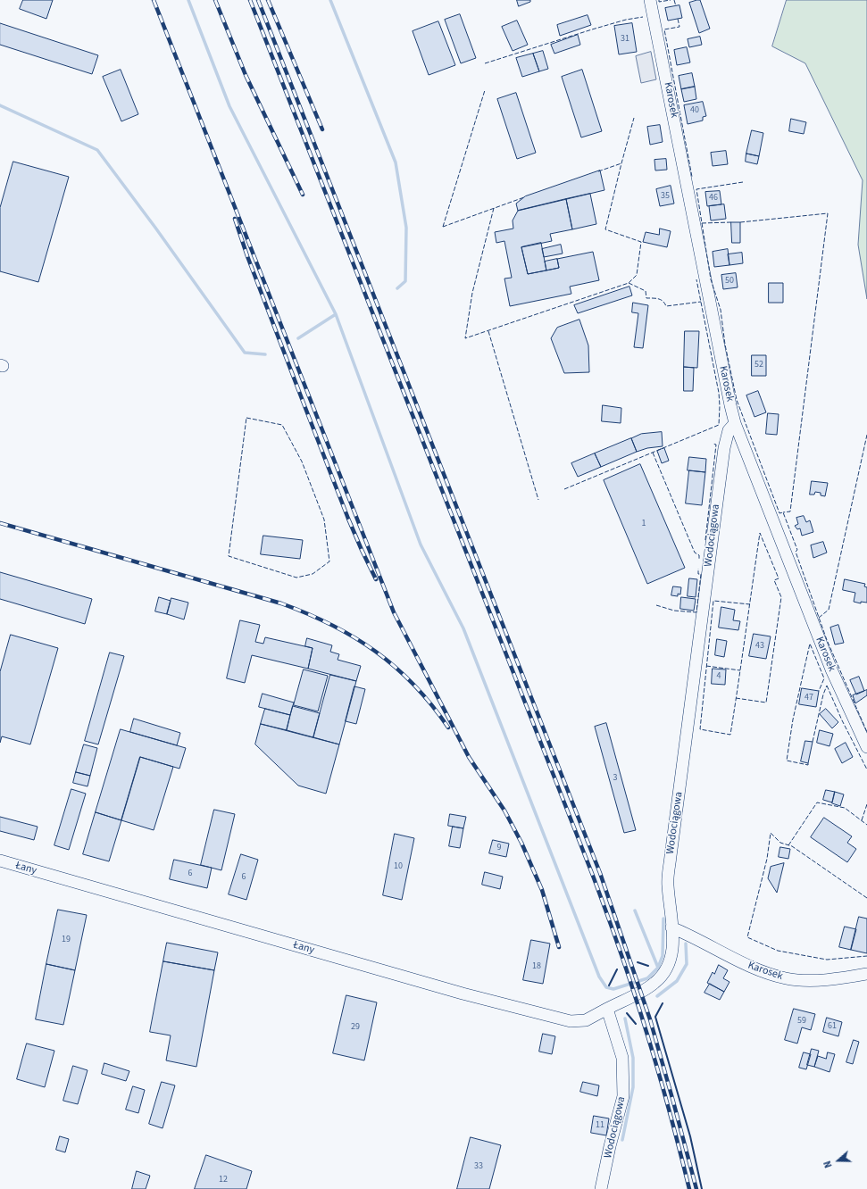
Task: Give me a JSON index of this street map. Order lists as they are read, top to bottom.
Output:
{
  "streets": {
    "street": ["Karosek", "Wodociągowa", "Łany"]
  },
  "crossings": [
    ["Karosek", "Wodociągowa"],
    ["Wodociągowa", "Łany"]
  ],
  "house_numbers": [
    "31",
    "40",
    "35",
    "46",
    "50",
    "52",
    "1",
    "43",
    "4",
    "47",
    "3",
    "9",
    "10",
    "6",
    "6",
    "19",
    "18",
    "59",
    "61",
    "29",
    "11",
    "33",
    "12"
  ],
  "north": "left"
}
